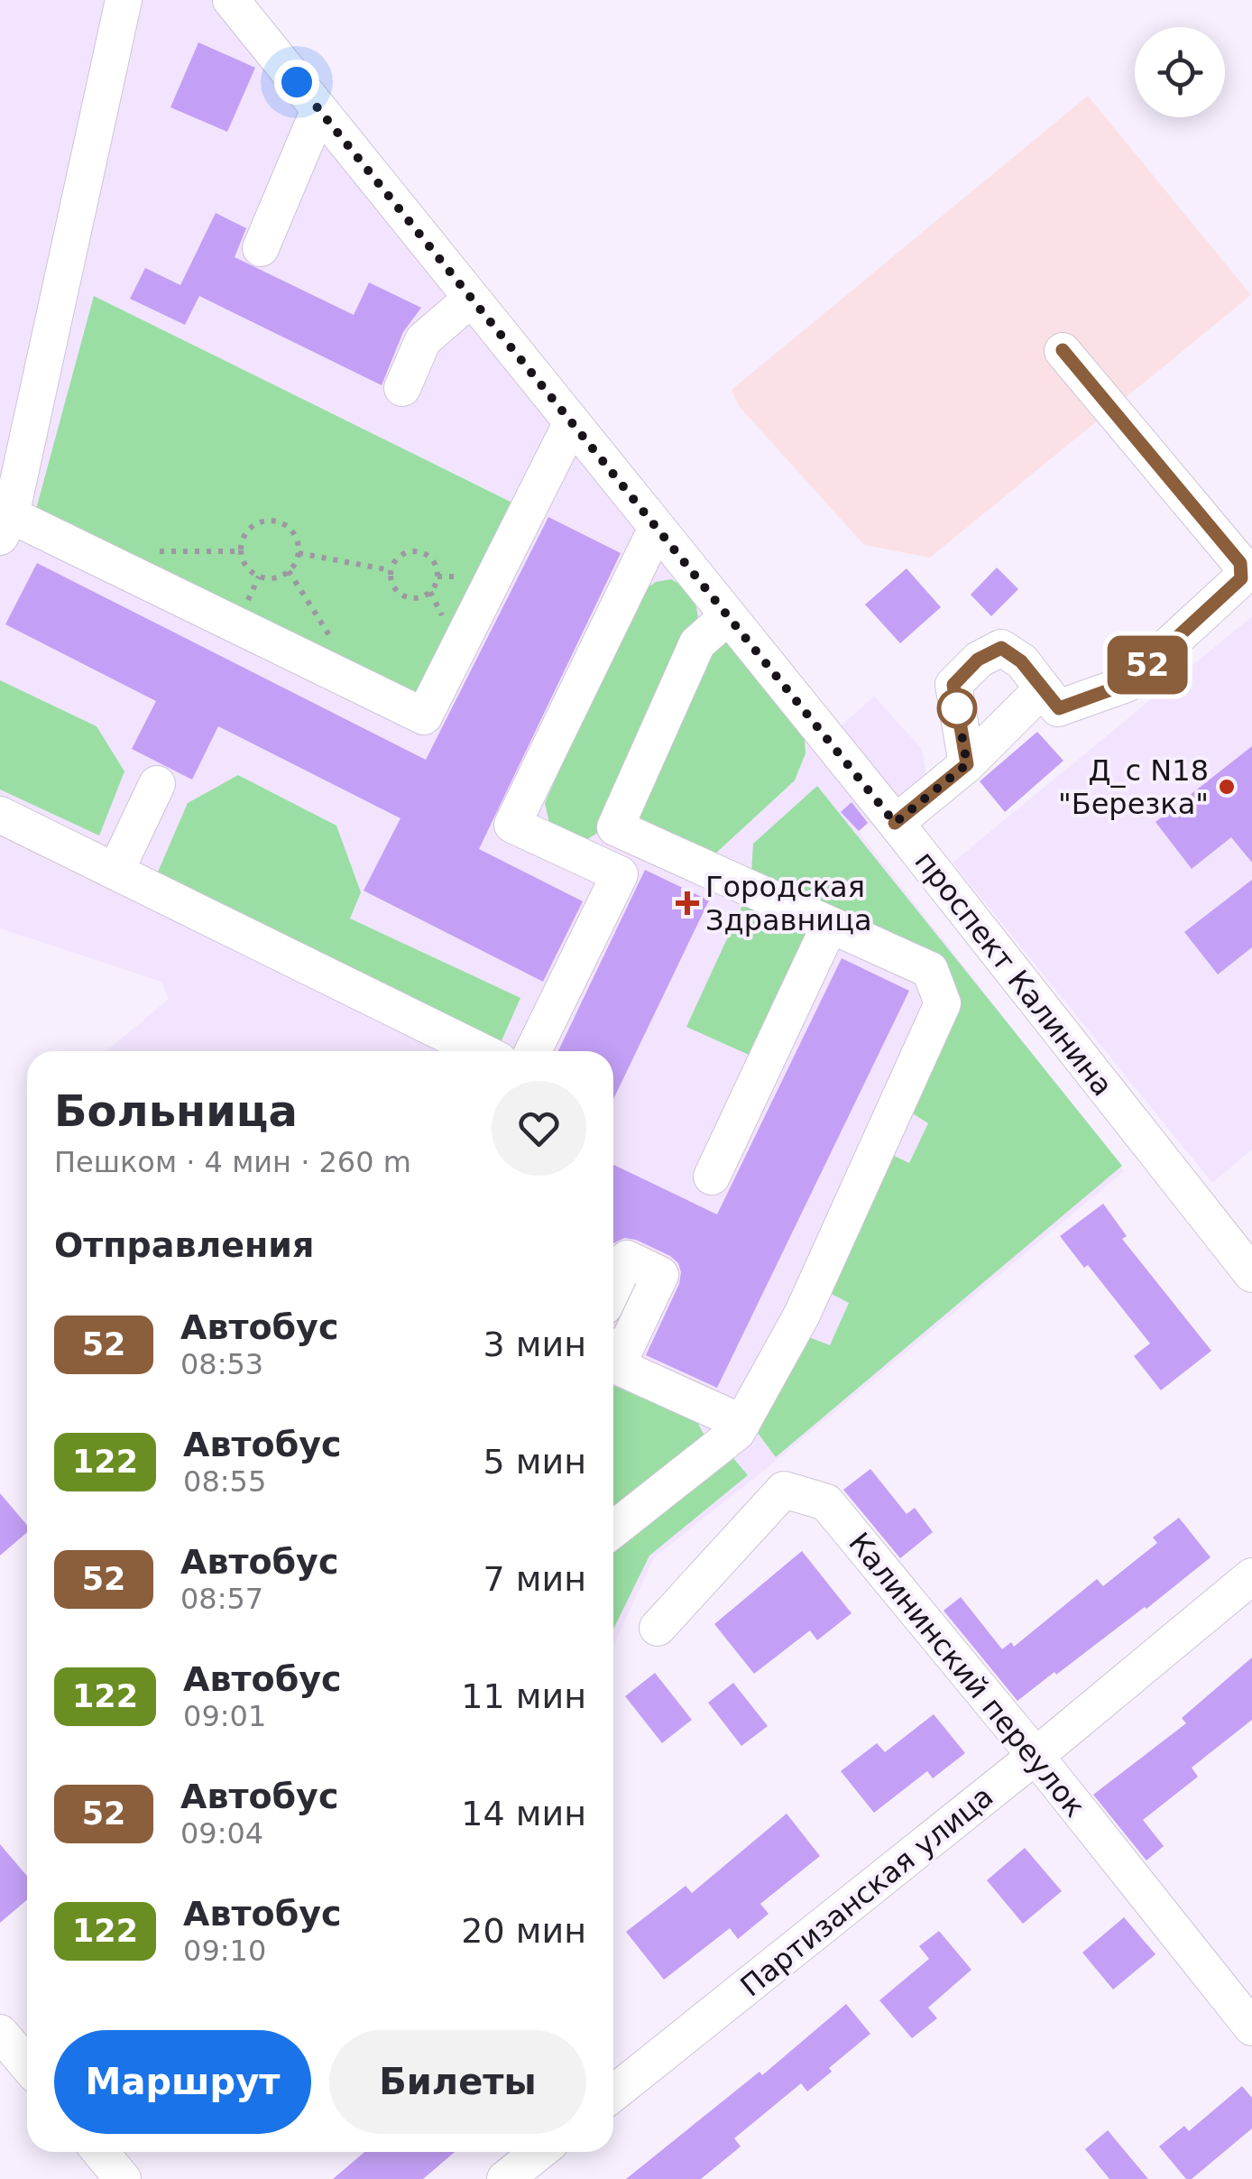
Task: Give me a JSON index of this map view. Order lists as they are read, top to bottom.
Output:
{
  "streets": {
    "street": ["проспект Калинина", "Калининский переулок", "Партизанская улица"]
  },
  "crossings": [
    ["Калининский переулок", "Партизанская улица"]
  ],
  "places": {
    "other": ["Д_с N18 \"Березка\""],
    "health": ["Городская Здравница"]
  },
  "lines": ["bus line 52"],
  "page": {
    "on_map": "52",
    "heading": [
      ["Больница", "Пешком · 4 мин · 260 m"],
      "Отправления"
    ],
    "list": [
      {
        "mark": "52",
        "name": "Автобус",
        "note": "08:53",
        "value": "3 мин"
      },
      {
        "mark": "122",
        "name": "Автобус",
        "note": "08:55",
        "value": "5 мин"
      },
      {
        "mark": "52",
        "name": "Автобус",
        "note": "08:57",
        "value": "7 мин"
      },
      {
        "mark": "122",
        "name": "Автобус",
        "note": "09:01",
        "value": "11 мин"
      },
      {
        "mark": "52",
        "name": "Автобус",
        "note": "09:04",
        "value": "14 мин"
      },
      {
        "mark": "122",
        "name": "Автобус",
        "note": "09:10",
        "value": "20 мин"
      }
    ],
    "buttons": ["Маршрут", "Билеты"]
  }
}
